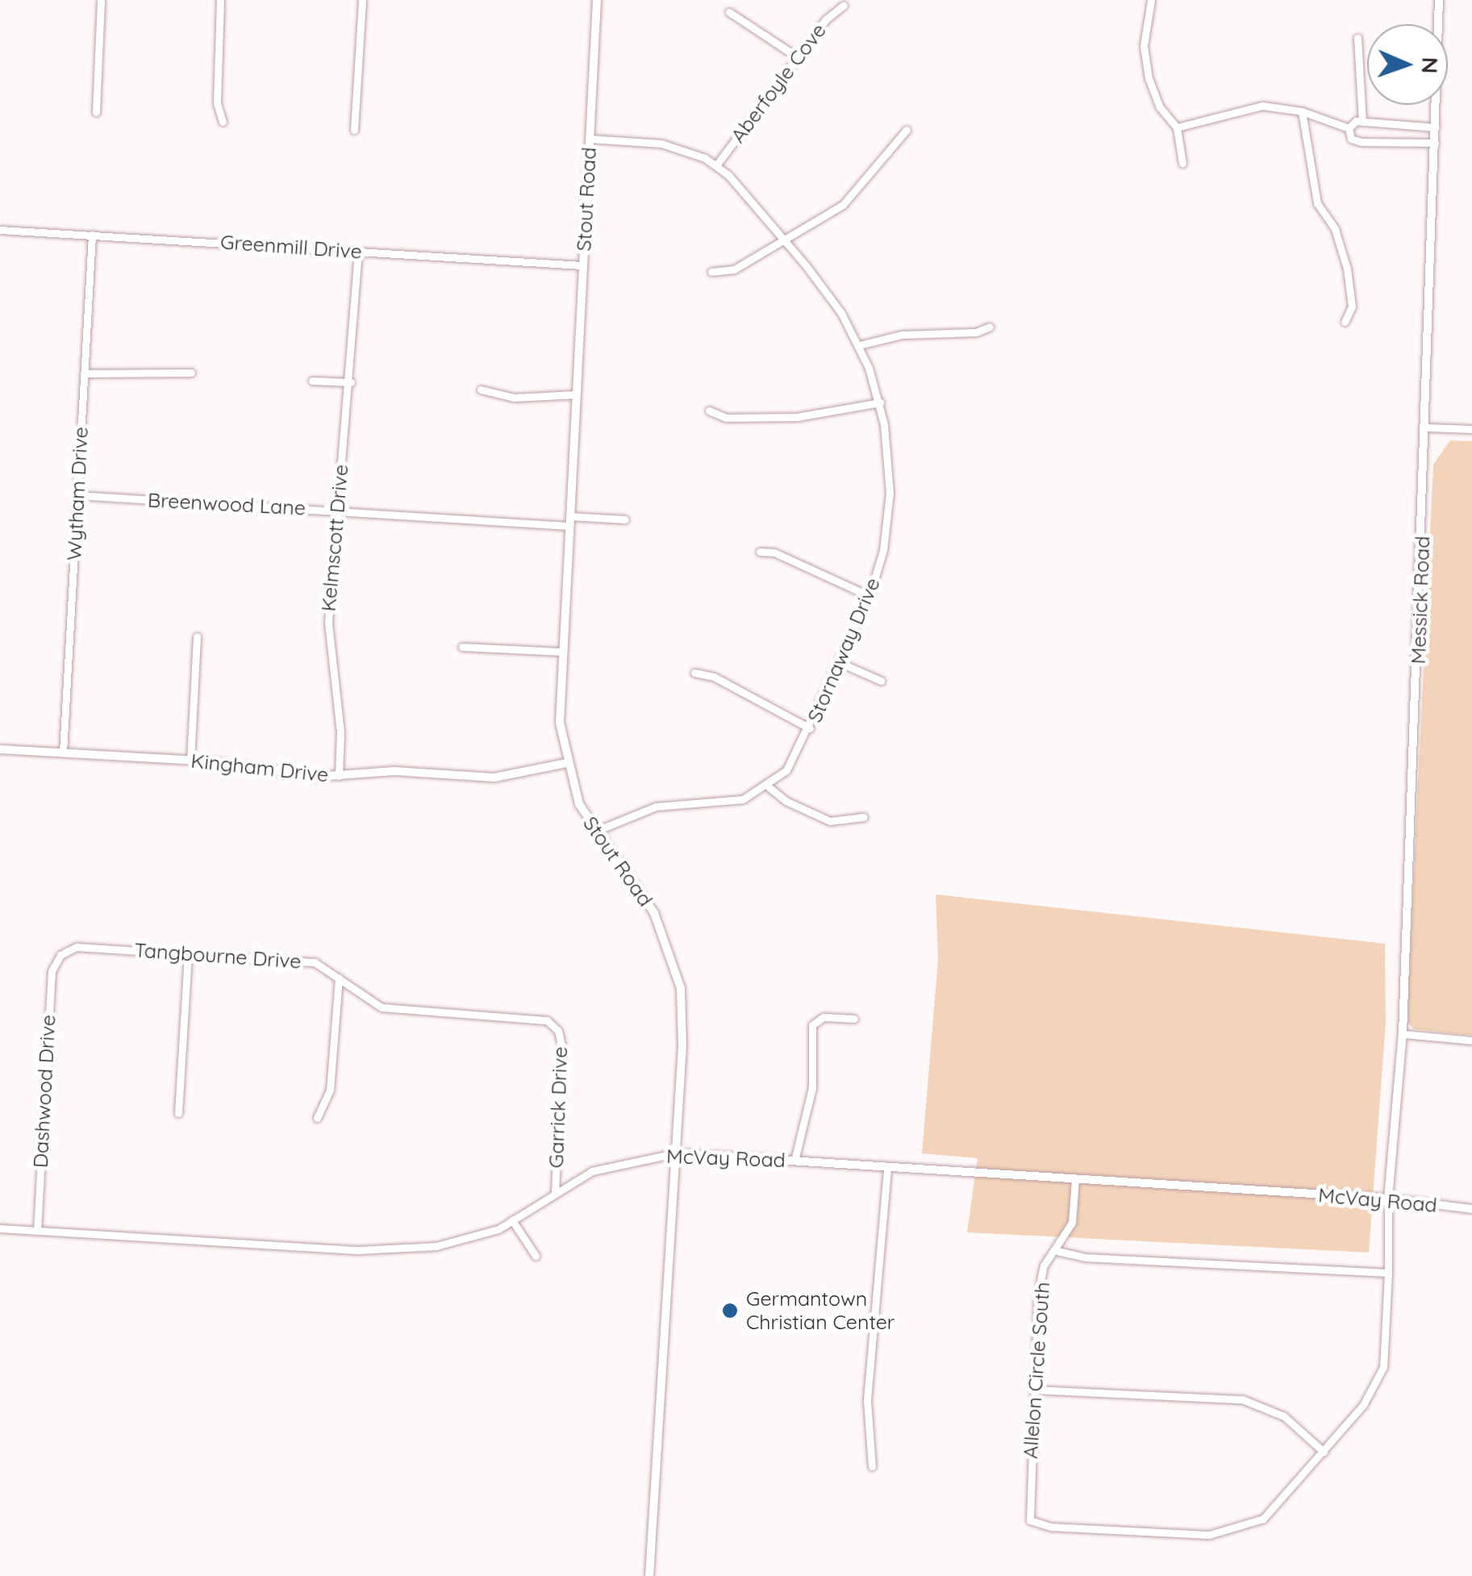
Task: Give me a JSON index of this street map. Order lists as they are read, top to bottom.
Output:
{
  "streets": {
    "street": [
      "Aberfoyle Cove",
      "Stout Road",
      "Greenmill Drive",
      "Wytham Drive",
      "Breenwood Lane",
      "Kelmscott Drive",
      "Messick Road",
      "Stornaway Drive",
      "Kingham Drive",
      "Tangbourne Drive",
      "Dashwood Drive",
      "Garrick Drive",
      "McVay Road",
      "Allelon Circle South"
    ]
  },
  "crossings": [
    ["Aberfoyle Cove", "Stornaway Drive"],
    ["Stout Road", "Greenmill Drive"],
    ["Stout Road", "Breenwood Lane"],
    ["Stout Road", "Stornaway Drive"],
    ["Stout Road", "Kingham Drive"],
    ["Stout Road", "McVay Road"],
    ["Greenmill Drive", "Wytham Drive"],
    ["Greenmill Drive", "Kelmscott Drive"],
    ["Wytham Drive", "Breenwood Lane"],
    ["Wytham Drive", "Kingham Drive"],
    ["Breenwood Lane", "Kelmscott Drive"],
    ["Kelmscott Drive", "Kingham Drive"],
    ["Messick Road", "McVay Road"],
    ["Tangbourne Drive", "Dashwood Drive"],
    ["Tangbourne Drive", "Garrick Drive"],
    ["Dashwood Drive", "McVay Road"],
    ["Garrick Drive", "McVay Road"],
    ["McVay Road", "Allelon Circle South"]
  ],
  "places": ["Germantown Christian Center"],
  "north": "right"
}
